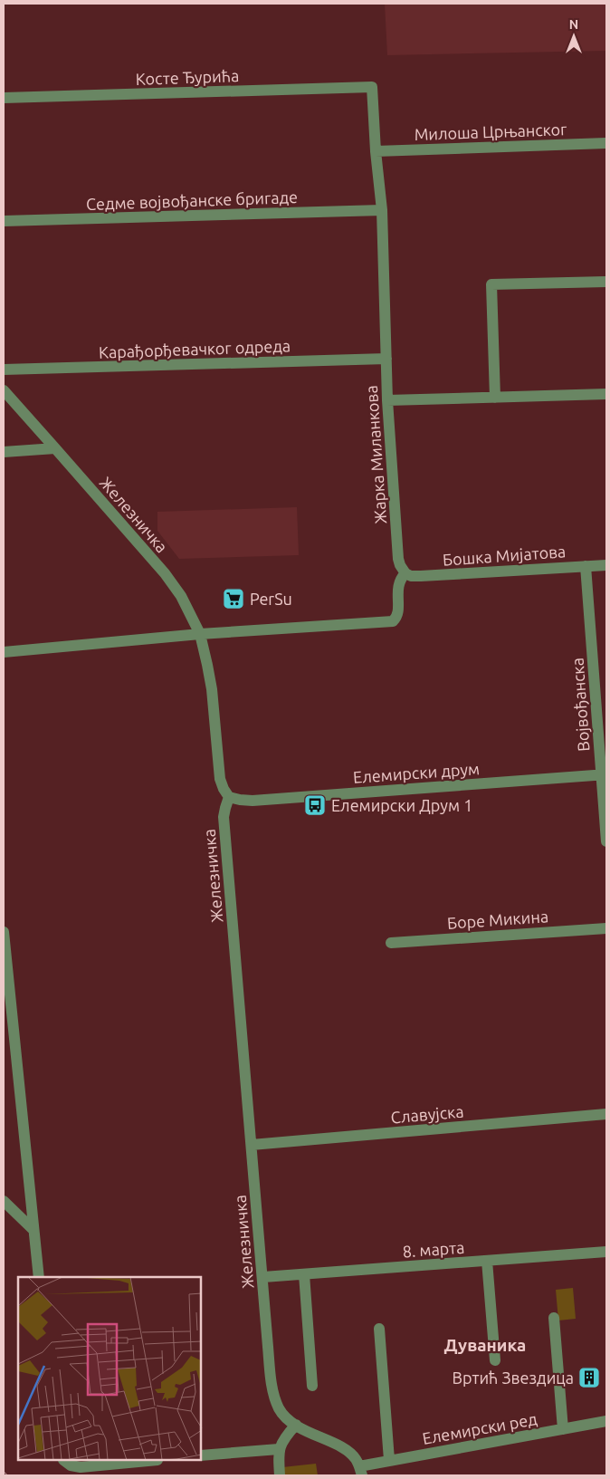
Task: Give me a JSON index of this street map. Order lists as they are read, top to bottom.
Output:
{
  "streets": {
    "street": [
      "Косте Ђурића",
      "Милоша Црњанског",
      "Седме војвођанске бригаде",
      "Карађорђевачког одреда",
      "Жарка Миланкова",
      "Железничка",
      "Бошка Мијатова",
      "Војвођанска",
      "Елемирски друм",
      "Боре Микина",
      "Славујска",
      "8. марта",
      "Елемирски ред"
    ]
  },
  "crossings": [
    ["Косте Ђурића", "Жарка Миланкова"],
    ["Милоша Црњанског", "Жарка Миланкова"],
    ["Седме војвођанске бригаде", "Жарка Миланкова"],
    ["Карађорђевачког одреда", "Жарка Миланкова"],
    ["Жарка Миланкова", "Бошка Мијатова"],
    ["Железничка", "Елемирски друм"],
    ["Железничка", "Славујска"],
    ["Железничка", "8. марта"],
    ["Железничка", "Елемирски ред"],
    ["Бошка Мијатова", "Војвођанска"],
    ["Војвођанска", "Елемирски друм"]
  ],
  "districts": ["Дуваника"],
  "places": {
    "supermarket": ["PerSu"],
    "bus stop": ["Елемирски Друм 1"],
    "building": ["Вртић Звездица"]
  },
  "north": "top"
}
